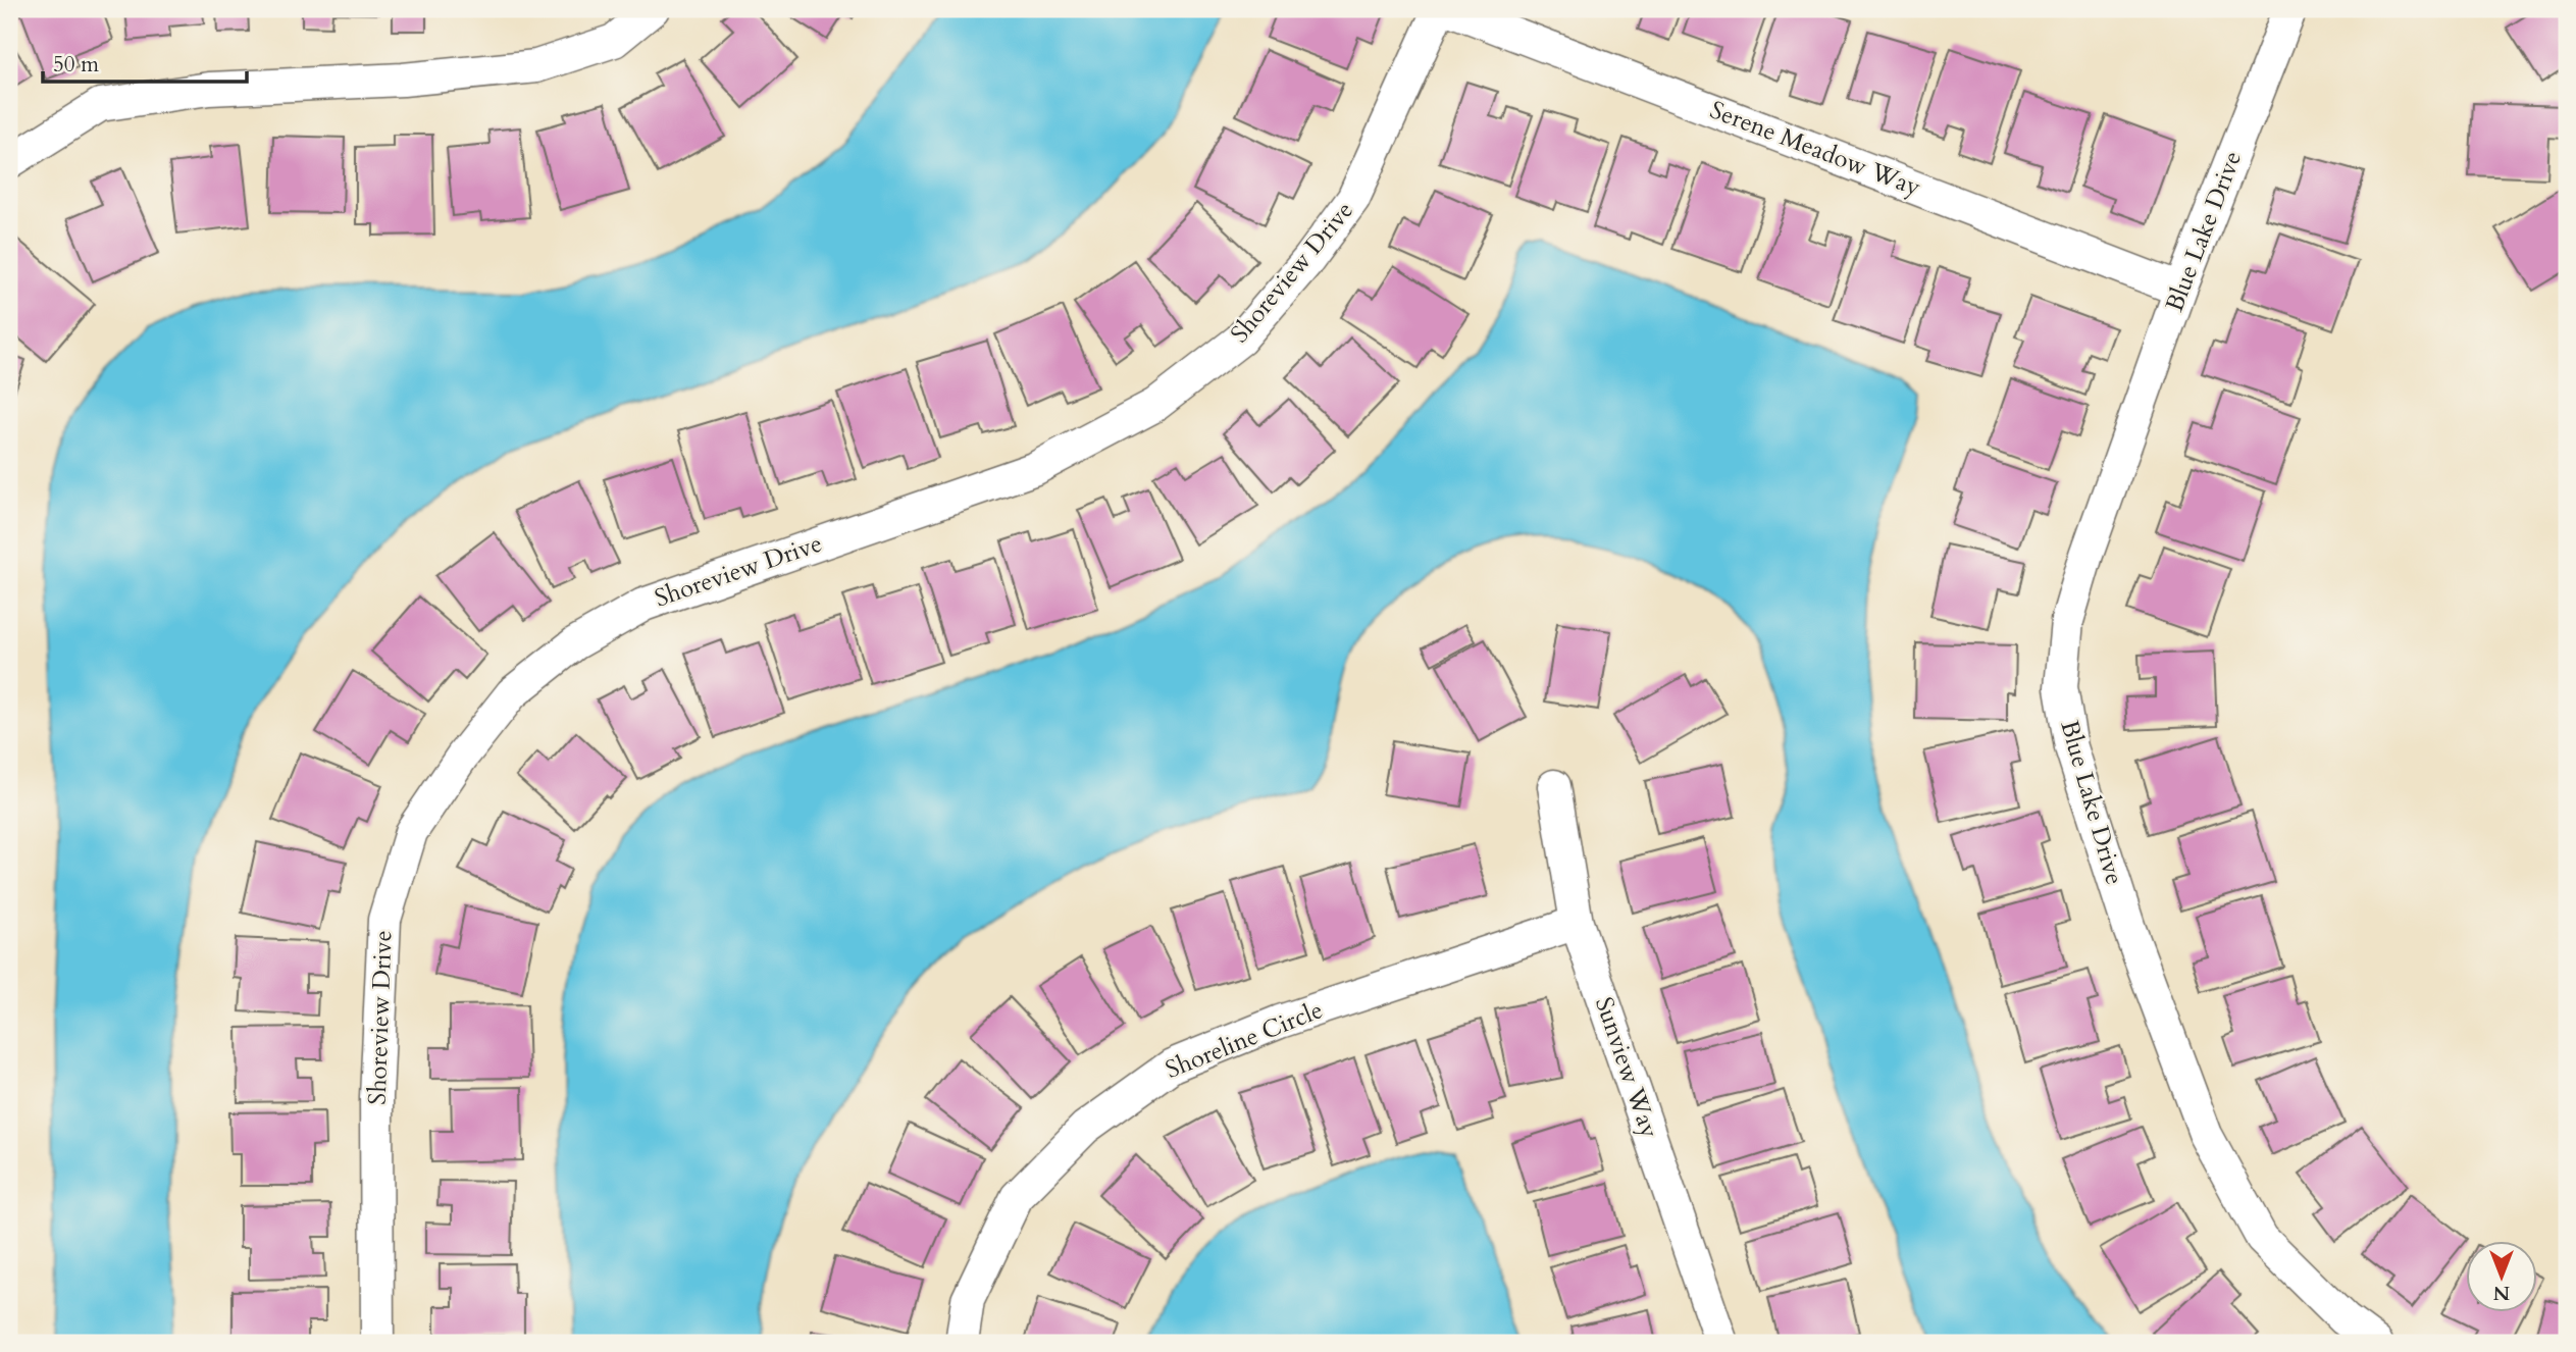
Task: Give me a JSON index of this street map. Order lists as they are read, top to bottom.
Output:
{
  "streets": {
    "street": [
      "Serene Meadow Way",
      "Blue Lake Drive",
      "Shoreview Drive",
      "Shoreline Circle",
      "Sunview Way"
    ]
  },
  "crossings": [
    ["Serene Meadow Way", "Blue Lake Drive"],
    ["Shoreline Circle", "Sunview Way"]
  ],
  "scale_bar": "50 m",
  "north": "bottom"
}
